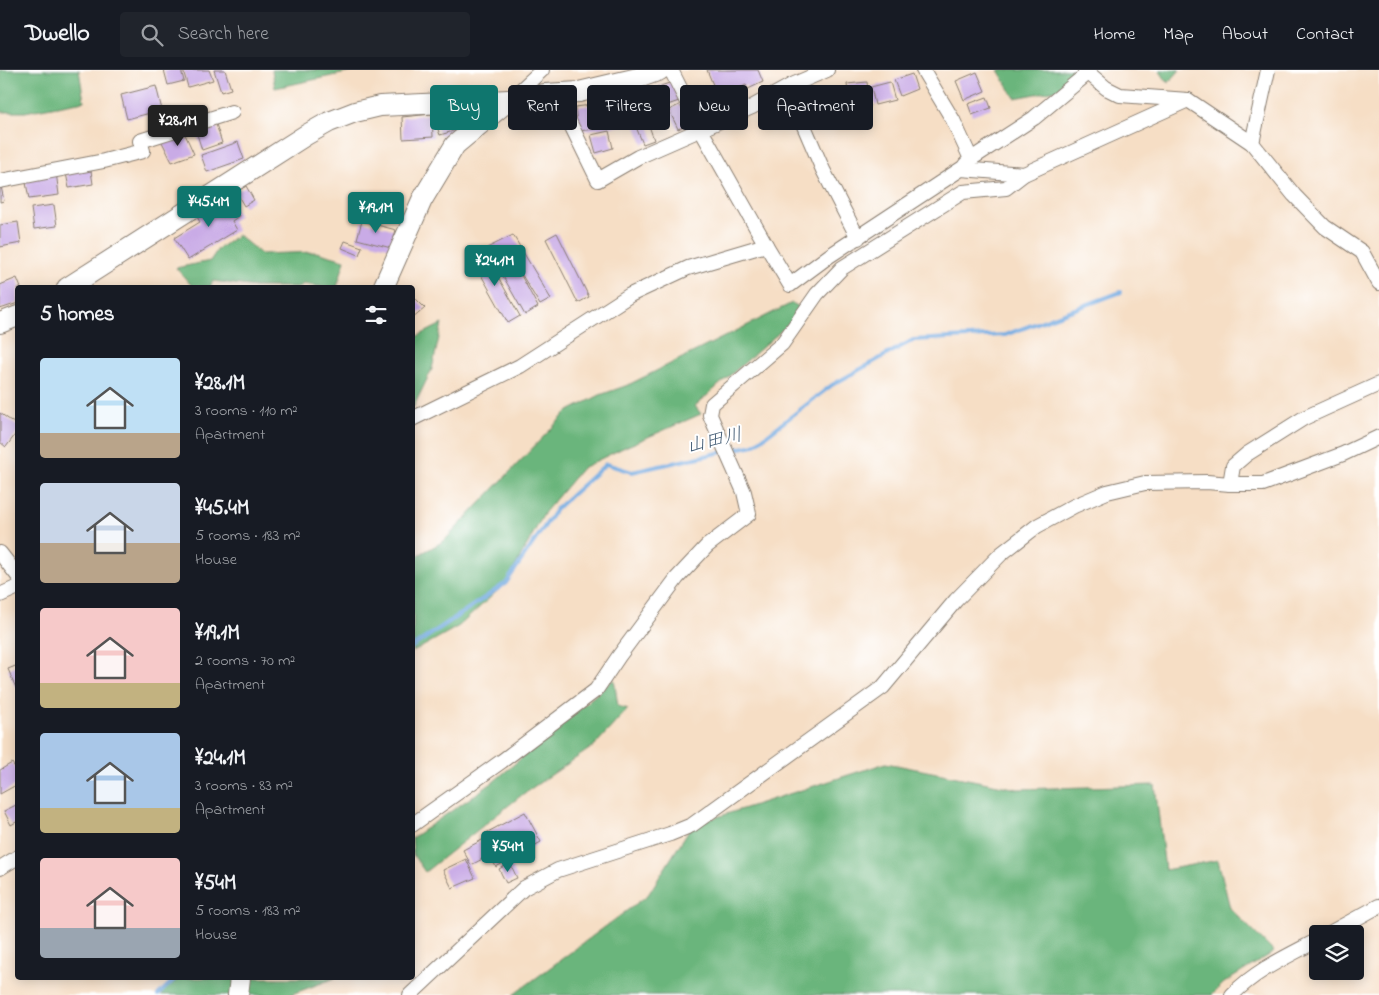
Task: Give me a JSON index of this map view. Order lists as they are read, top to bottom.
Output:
{
  "water": ["山田川"],
  "page": {
    "header": "Dwello",
    "search": "Search here",
    "nav": [
      "Home",
      "Map",
      "About",
      "Contact"
    ],
    "chip": [
      "Buy",
      "Rent",
      "Filters",
      "New",
      "Apartment"
    ],
    "price": [
      "¥28.1M",
      "¥45.4M",
      "¥19.1M",
      "¥24.1M",
      "¥54M"
    ],
    "heading": "5 homes",
    "list": [
      {
        "name": "¥28.1M",
        "note": "3 rooms · 110 m² · Apartment"
      },
      {
        "name": "¥45.4M",
        "note": "5 rooms · 183 m² · House"
      },
      {
        "name": "¥19.1M",
        "note": "2 rooms · 70 m² · Apartment"
      },
      {
        "name": "¥24.1M",
        "note": "3 rooms · 83 m² · Apartment"
      },
      {
        "name": "¥54M",
        "note": "5 rooms · 183 m² · House"
      }
    ]
  }
}
